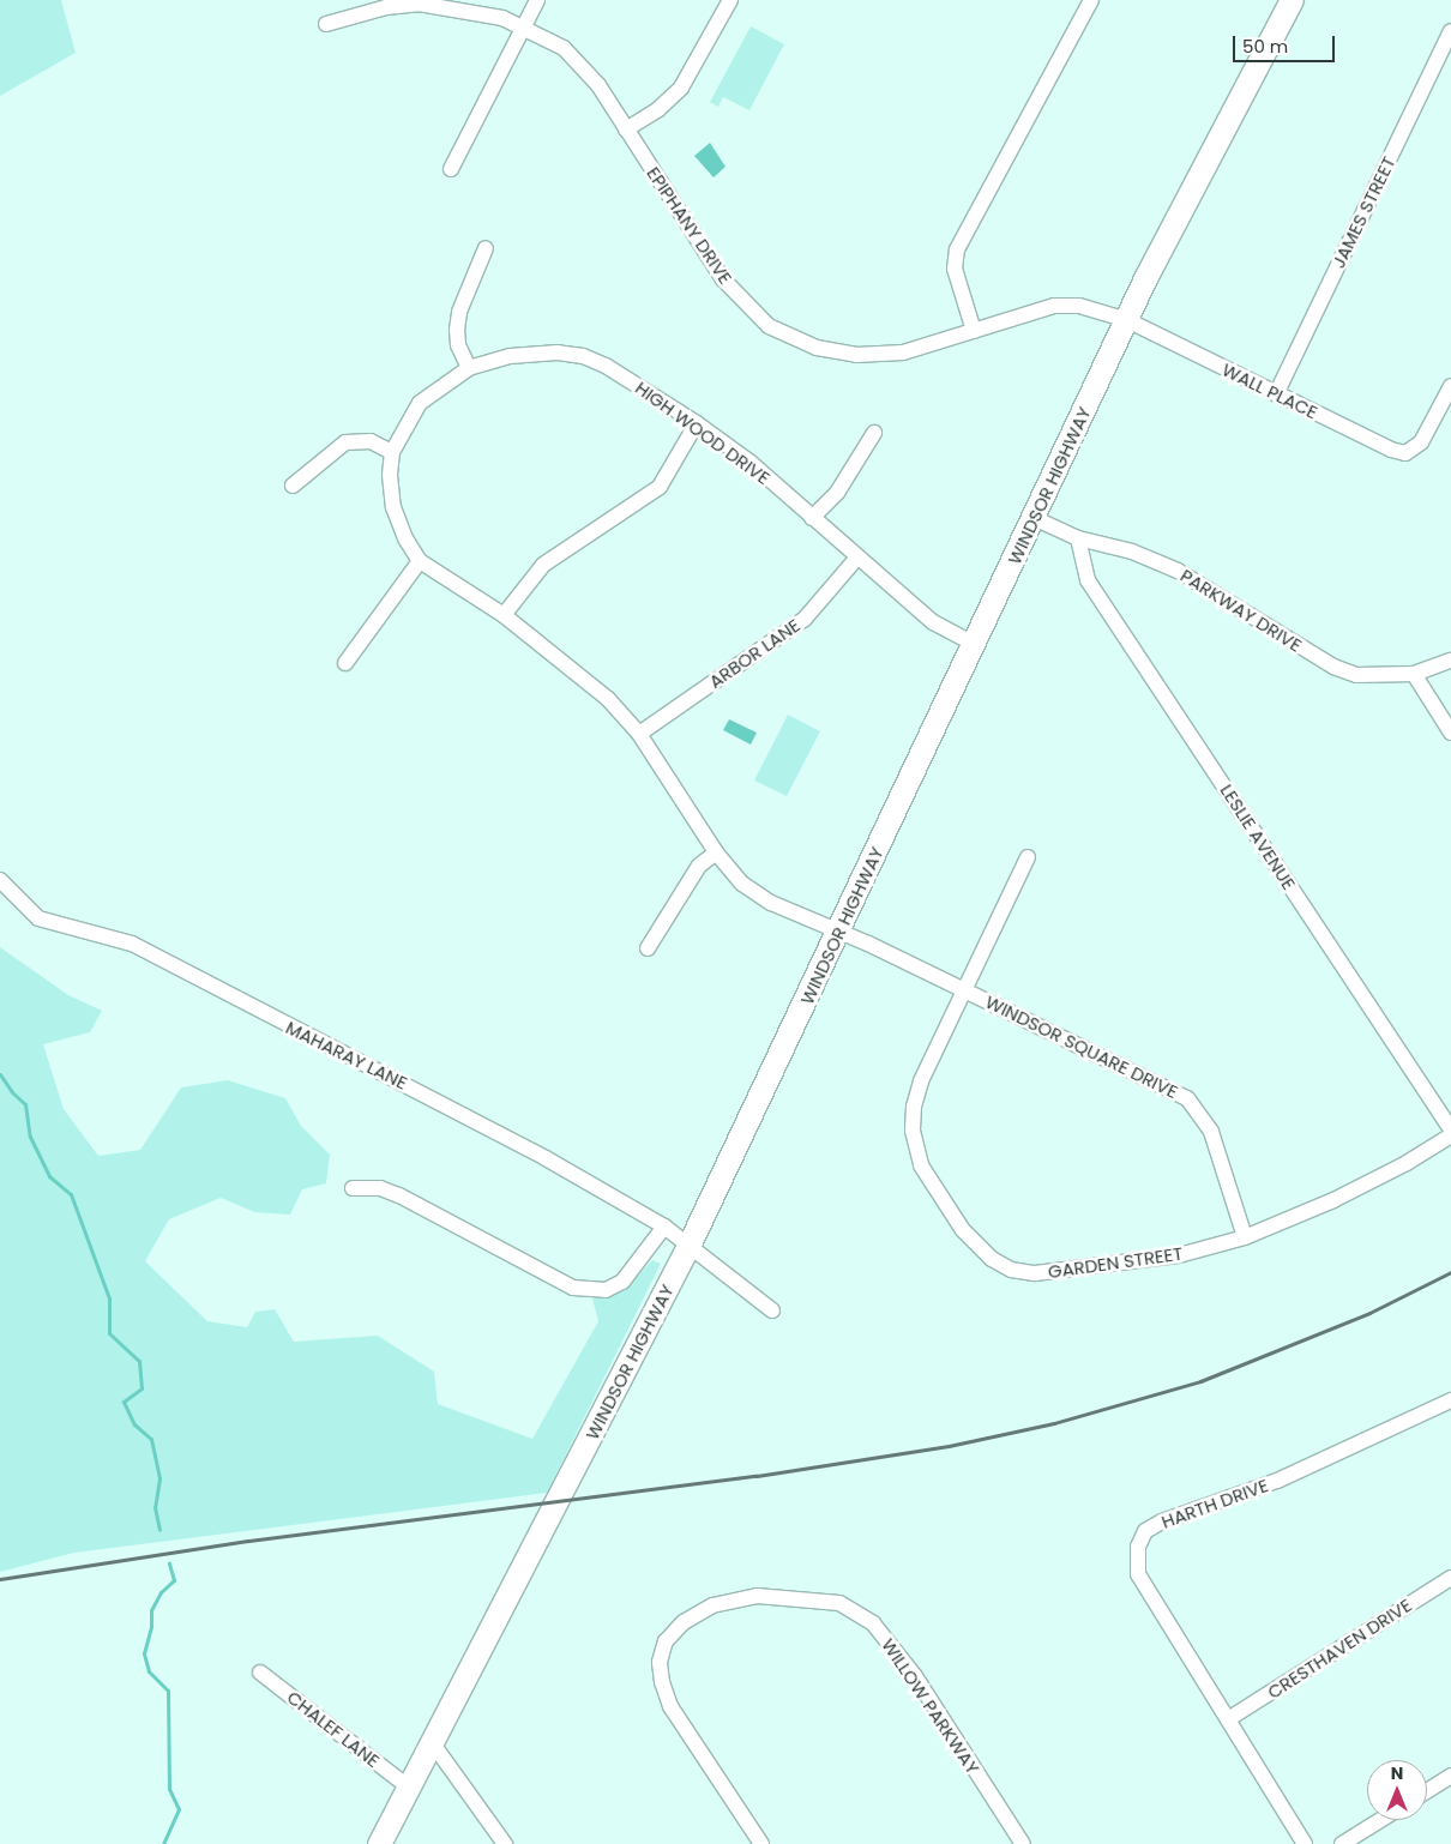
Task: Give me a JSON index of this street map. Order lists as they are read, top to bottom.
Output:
{
  "streets": {
    "main road": ["WINDSOR HIGHWAY"],
    "street": [
      "JAMES STREET",
      "EPIPHANY DRIVE",
      "WALL PLACE",
      "HIGH WOOD DRIVE",
      "PARKWAY DRIVE",
      "ARBOR LANE",
      "LESLIE AVENUE",
      "WINDSOR SQUARE DRIVE",
      "MAHARAY LANE",
      "GARDEN STREET",
      "HARTH DRIVE",
      "CRESTHAVEN DRIVE",
      "WILLOW PARKWAY",
      "CHALEF LANE"
    ]
  },
  "crossings": [
    ["JAMES STREET", "WALL PLACE"],
    ["EPIPHANY DRIVE", "WALL PLACE"],
    ["EPIPHANY DRIVE", "WINDSOR HIGHWAY"],
    ["WALL PLACE", "WINDSOR HIGHWAY"],
    ["HIGH WOOD DRIVE", "WINDSOR HIGHWAY"],
    ["HIGH WOOD DRIVE", "ARBOR LANE"],
    ["HIGH WOOD DRIVE", "WINDSOR SQUARE DRIVE"],
    ["WINDSOR HIGHWAY", "PARKWAY DRIVE"],
    ["WINDSOR HIGHWAY", "WINDSOR SQUARE DRIVE"],
    ["WINDSOR HIGHWAY", "MAHARAY LANE"],
    ["WINDSOR HIGHWAY", "CHALEF LANE"],
    ["PARKWAY DRIVE", "LESLIE AVENUE"],
    ["WINDSOR SQUARE DRIVE", "GARDEN STREET"],
    ["HARTH DRIVE", "CRESTHAVEN DRIVE"]
  ],
  "scale_bar": "50 m",
  "north": "top"
}
